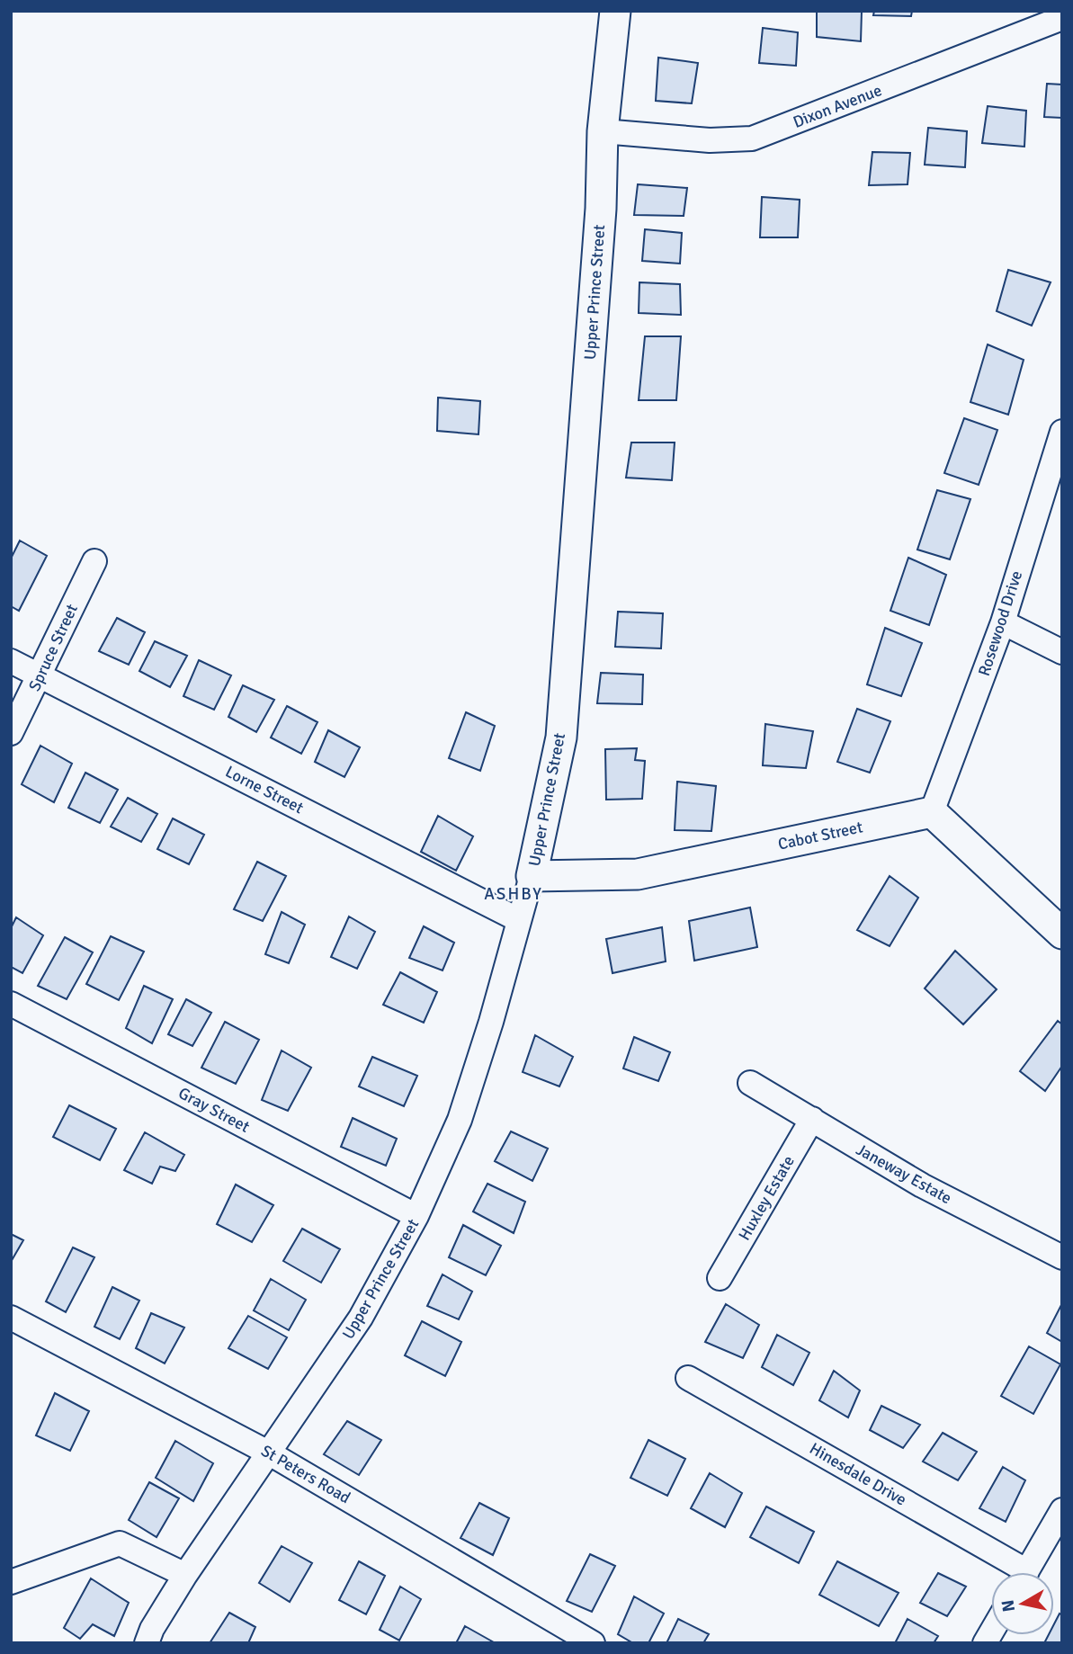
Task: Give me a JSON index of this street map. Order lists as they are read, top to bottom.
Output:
{
  "streets": {
    "street": [
      "Dixon Avenue",
      "Upper Prince Street",
      "Rosewood Drive",
      "Spruce Street",
      "Lorne Street",
      "Cabot Street",
      "Gray Street",
      "Janeway Estate",
      "Huxley Estate",
      "St Peters Road",
      "Hinesdale Drive"
    ]
  },
  "crossings": [
    ["Dixon Avenue", "Upper Prince Street"],
    ["Upper Prince Street", "Lorne Street"],
    ["Upper Prince Street", "Cabot Street"],
    ["Upper Prince Street", "Gray Street"],
    ["Upper Prince Street", "St Peters Road"],
    ["Rosewood Drive", "Cabot Street"],
    ["Spruce Street", "Lorne Street"],
    ["Janeway Estate", "Huxley Estate"]
  ],
  "districts": ["ASHBY"],
  "north": "left"
}
